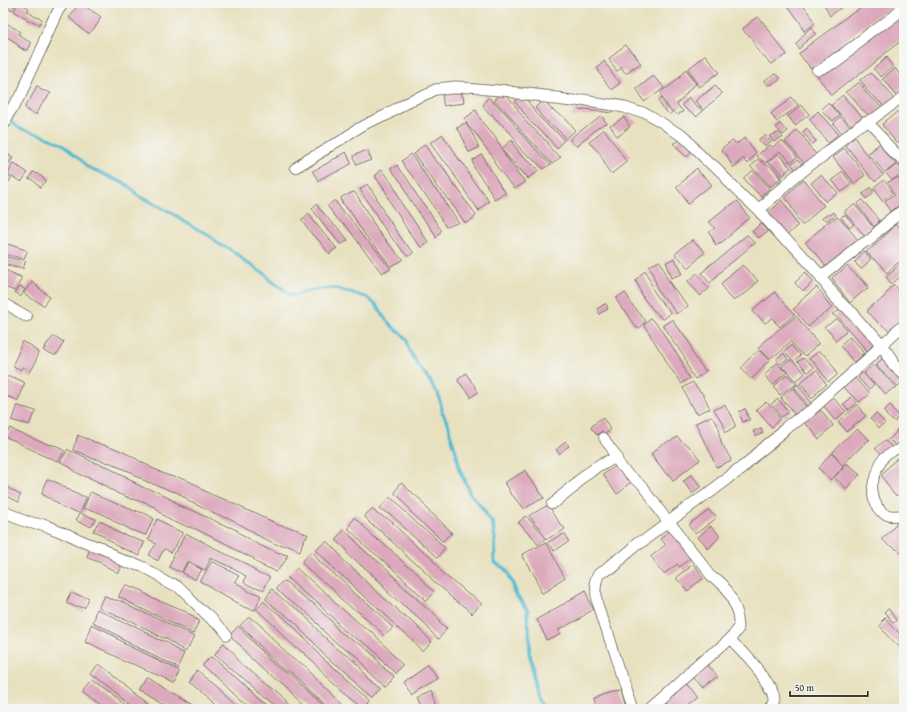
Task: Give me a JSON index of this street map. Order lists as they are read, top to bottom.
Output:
{
  "scale_bar": "50 m"
}
